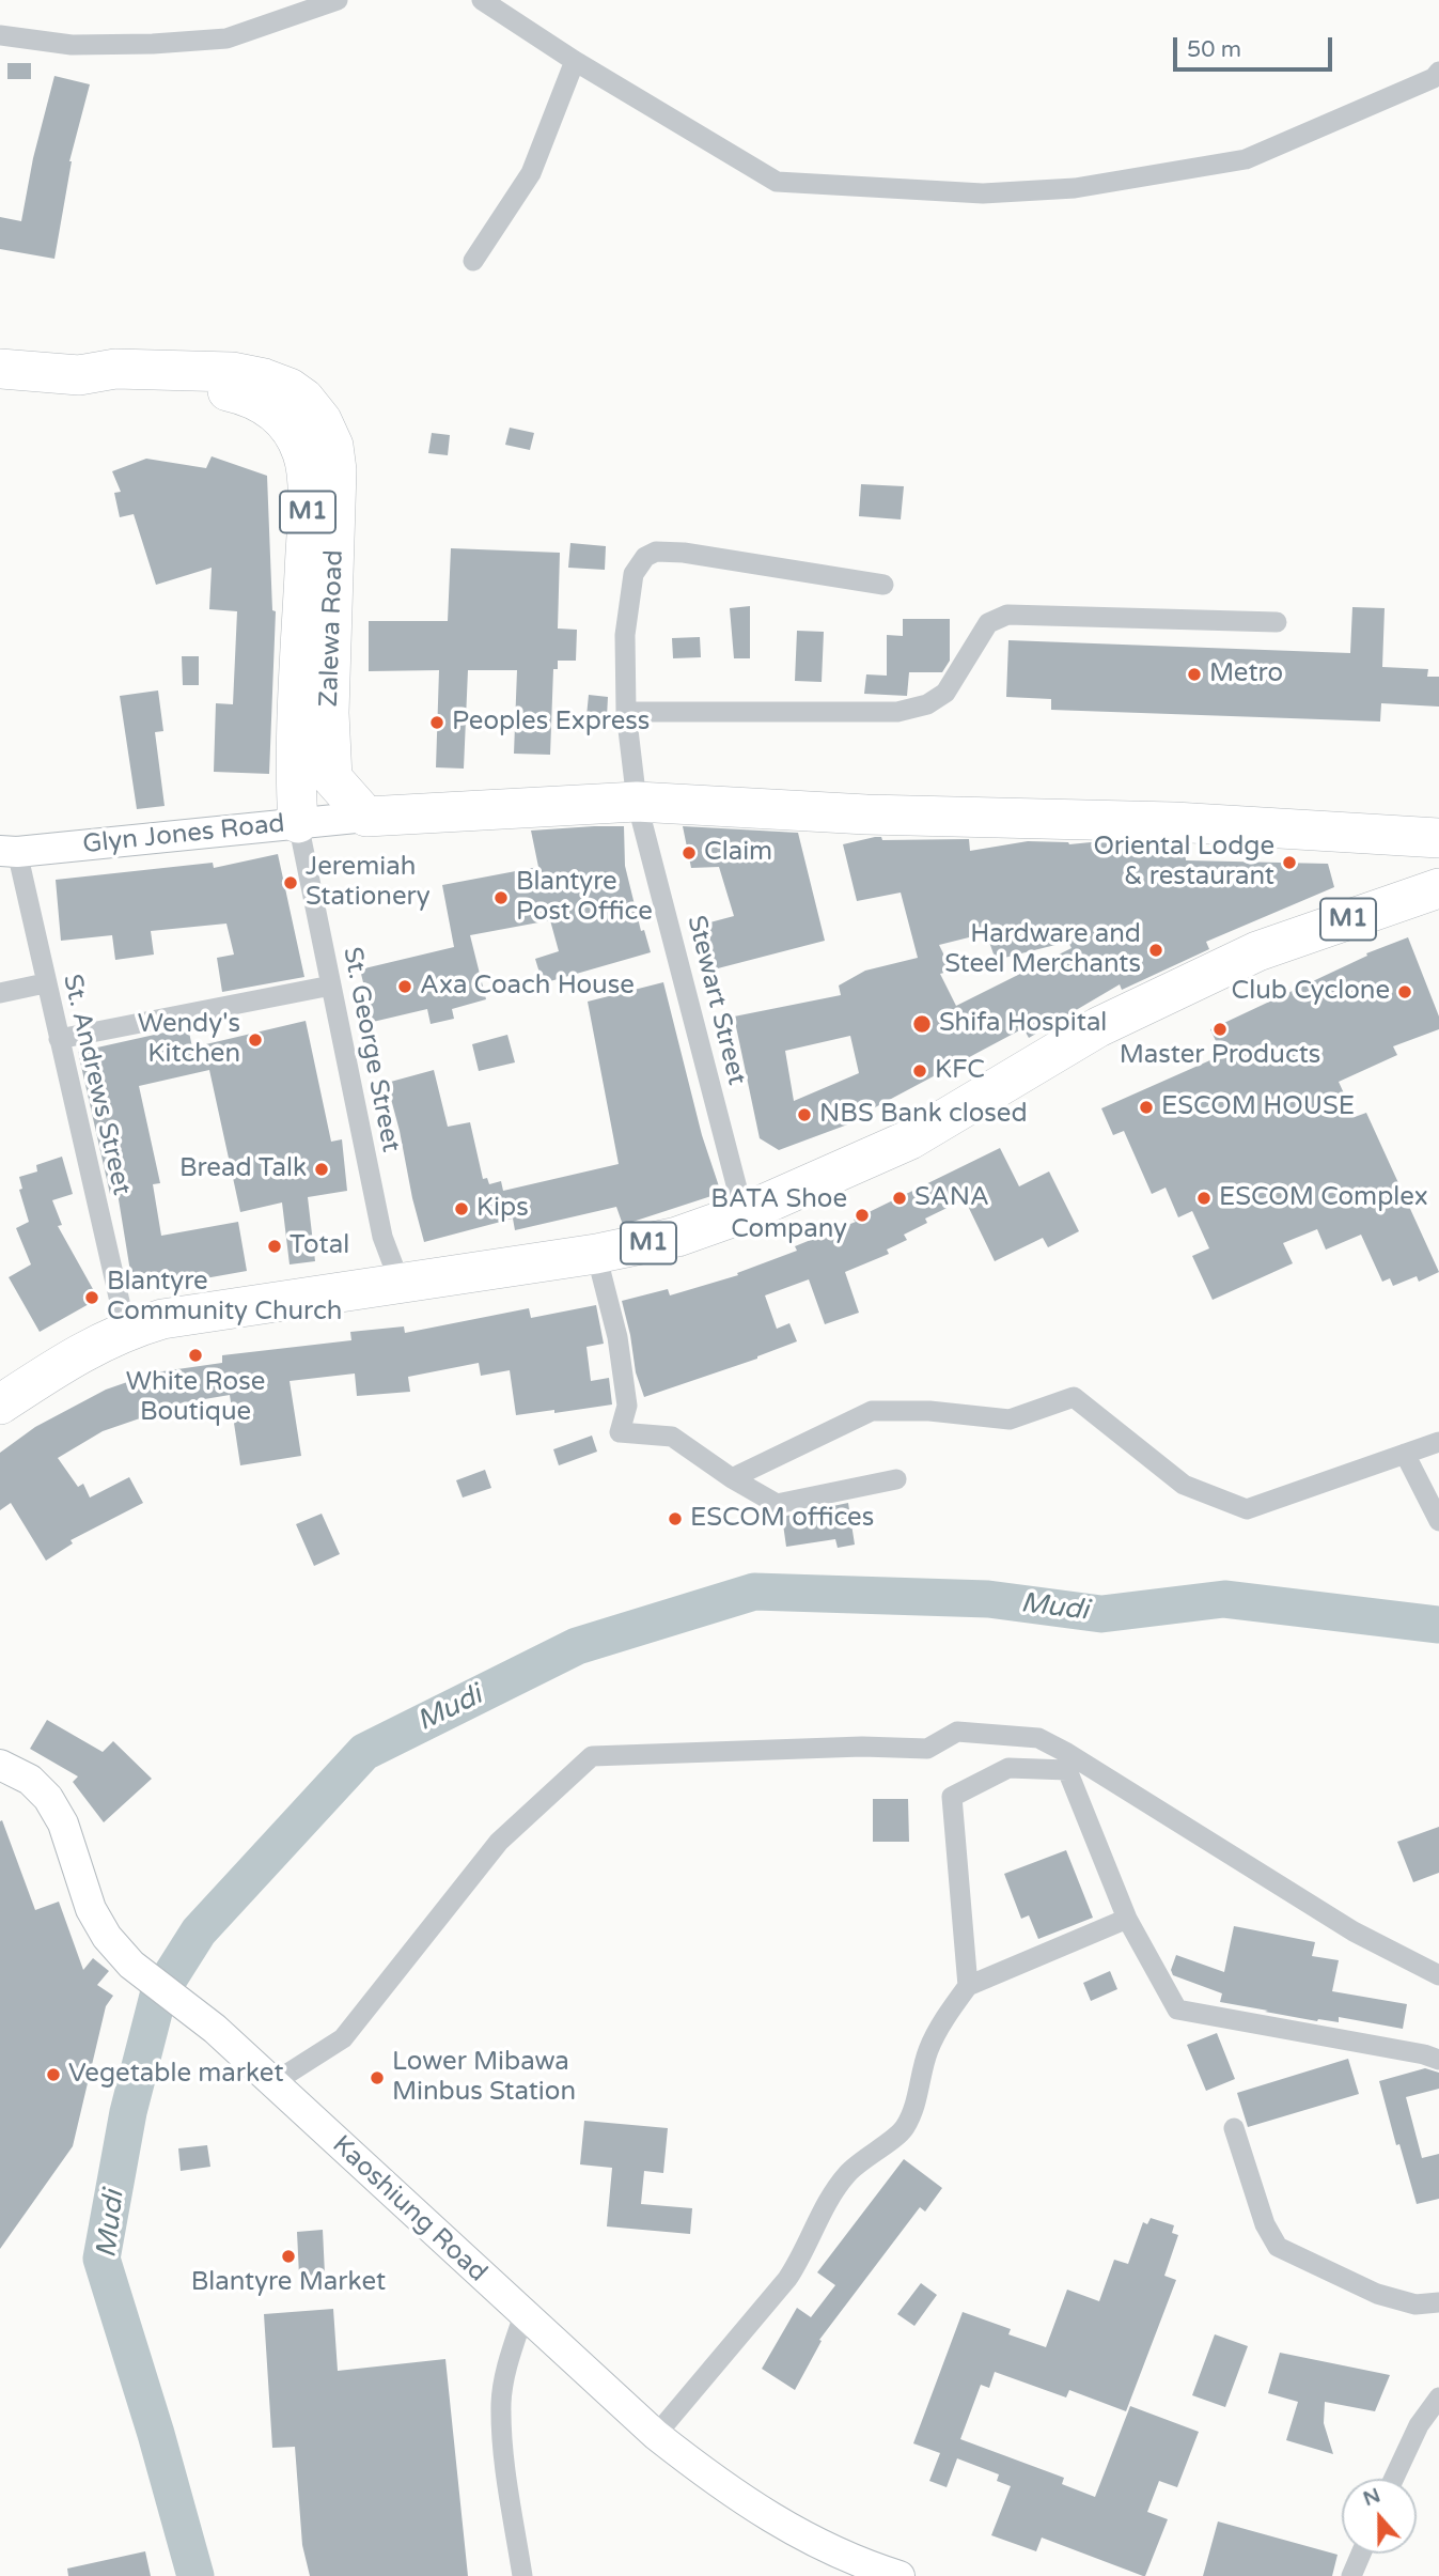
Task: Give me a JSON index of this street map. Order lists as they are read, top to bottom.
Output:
{
  "streets": {
    "highway": ["M1", "Zalewa Road"],
    "street": [
      "Glyn Jones Road",
      "Stewart Street",
      "St. George Street",
      "St. Andrews Street",
      "Kaoshiung Road"
    ]
  },
  "crossings": [
    ["M1", "Stewart Street"],
    ["M1", "St. George Street"],
    ["M1", "St. Andrews Street"],
    ["Zalewa Road", "Glyn Jones Road"],
    ["Zalewa Road", "St. George Street"],
    ["Glyn Jones Road", "St. George Street"],
    ["Glyn Jones Road", "St. Andrews Street"]
  ],
  "water": ["Mudi"],
  "places": [
    "Metro",
    "Peoples Express",
    "Claim",
    "Oriental Lodge & restaurant",
    "Jeremiah Stationery",
    "Blantyre Post Office",
    "Hardware and Steel Merchants",
    "Axa Coach House",
    "Club Cyclone",
    "Shifa Hospital",
    "Master Products",
    "Wendy's Kitchen",
    "KFC",
    "ESCOM HOUSE",
    "NBS Bank closed",
    "Bread Talk",
    "SANA",
    "ESCOM Complex",
    "Kips",
    "BATA Shoe Company",
    "Total",
    "Blantyre Community Church",
    "White Rose Boutique",
    "ESCOM offices",
    "Vegetable market",
    "Lower Mibawa Minbus Station",
    "Blantyre Market"
  ],
  "scale_bar": "50 m",
  "north": "top"
}
